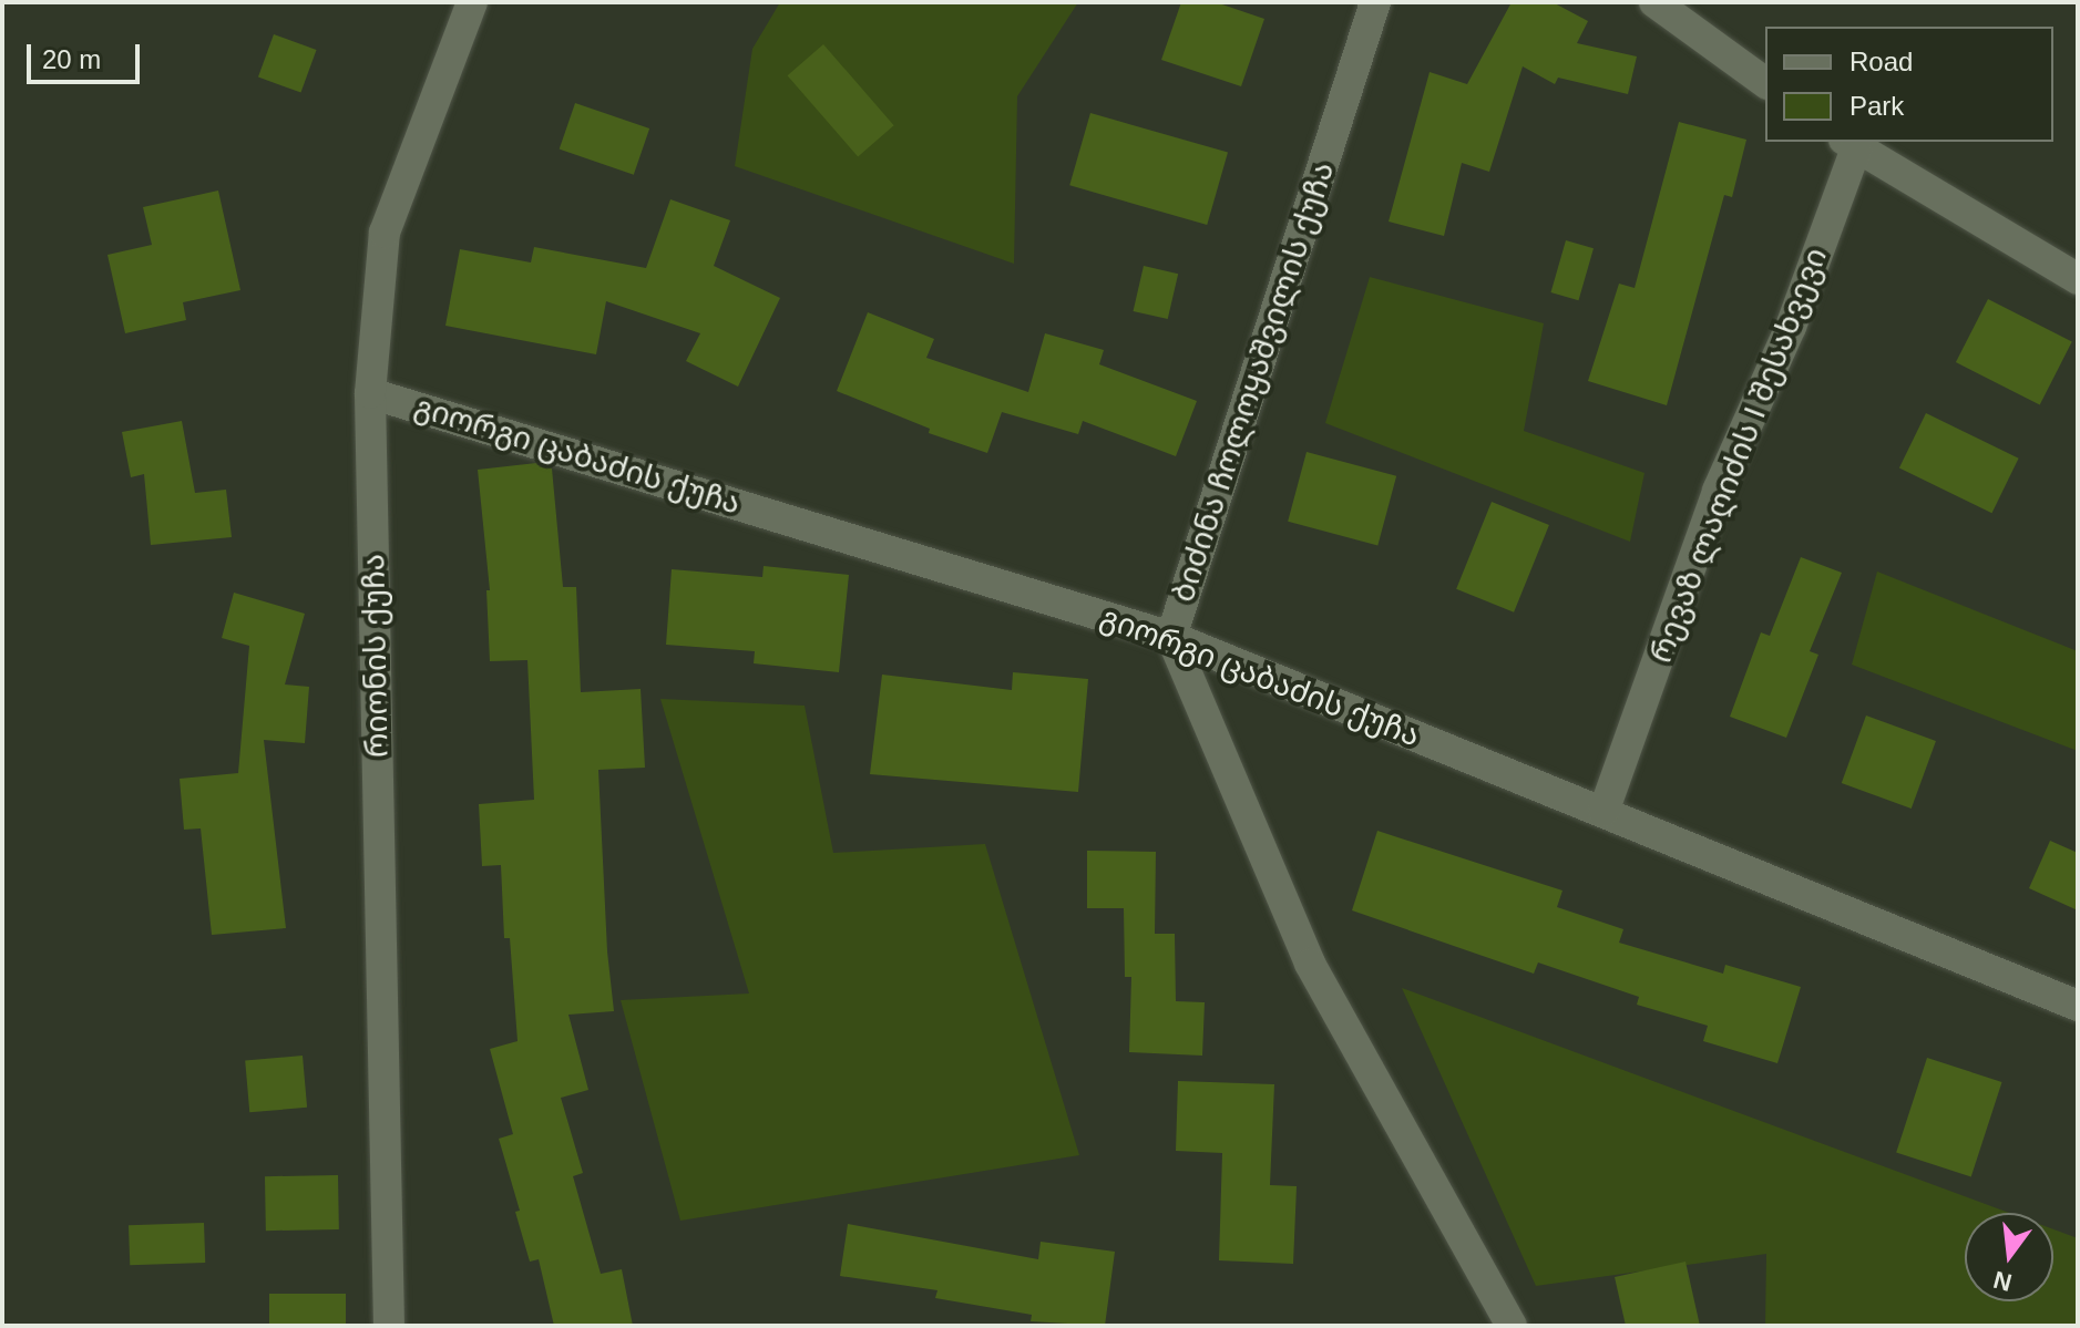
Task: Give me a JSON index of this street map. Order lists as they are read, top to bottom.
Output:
{
  "streets": {
    "street": [
      "ბიძინა ჩოლოყაშვილის ქუჩა",
      "გიორგი ცაბაძის ქუჩა",
      "რევაზ ლაღიძის I შესახვევი",
      "რიონის ქუჩა"
    ]
  },
  "crossings": [
    ["ბიძინა ჩოლოყაშვილის ქუჩა", "გიორგი ცაბაძის ქუჩა"],
    ["გიორგი ცაბაძის ქუჩა", "რევაზ ლაღიძის I შესახვევი"],
    ["გიორგი ცაბაძის ქუჩა", "რიონის ქუჩა"]
  ],
  "legend": ["Road", "Park"],
  "scale_bar": "20 m",
  "north": "bottom"
}
